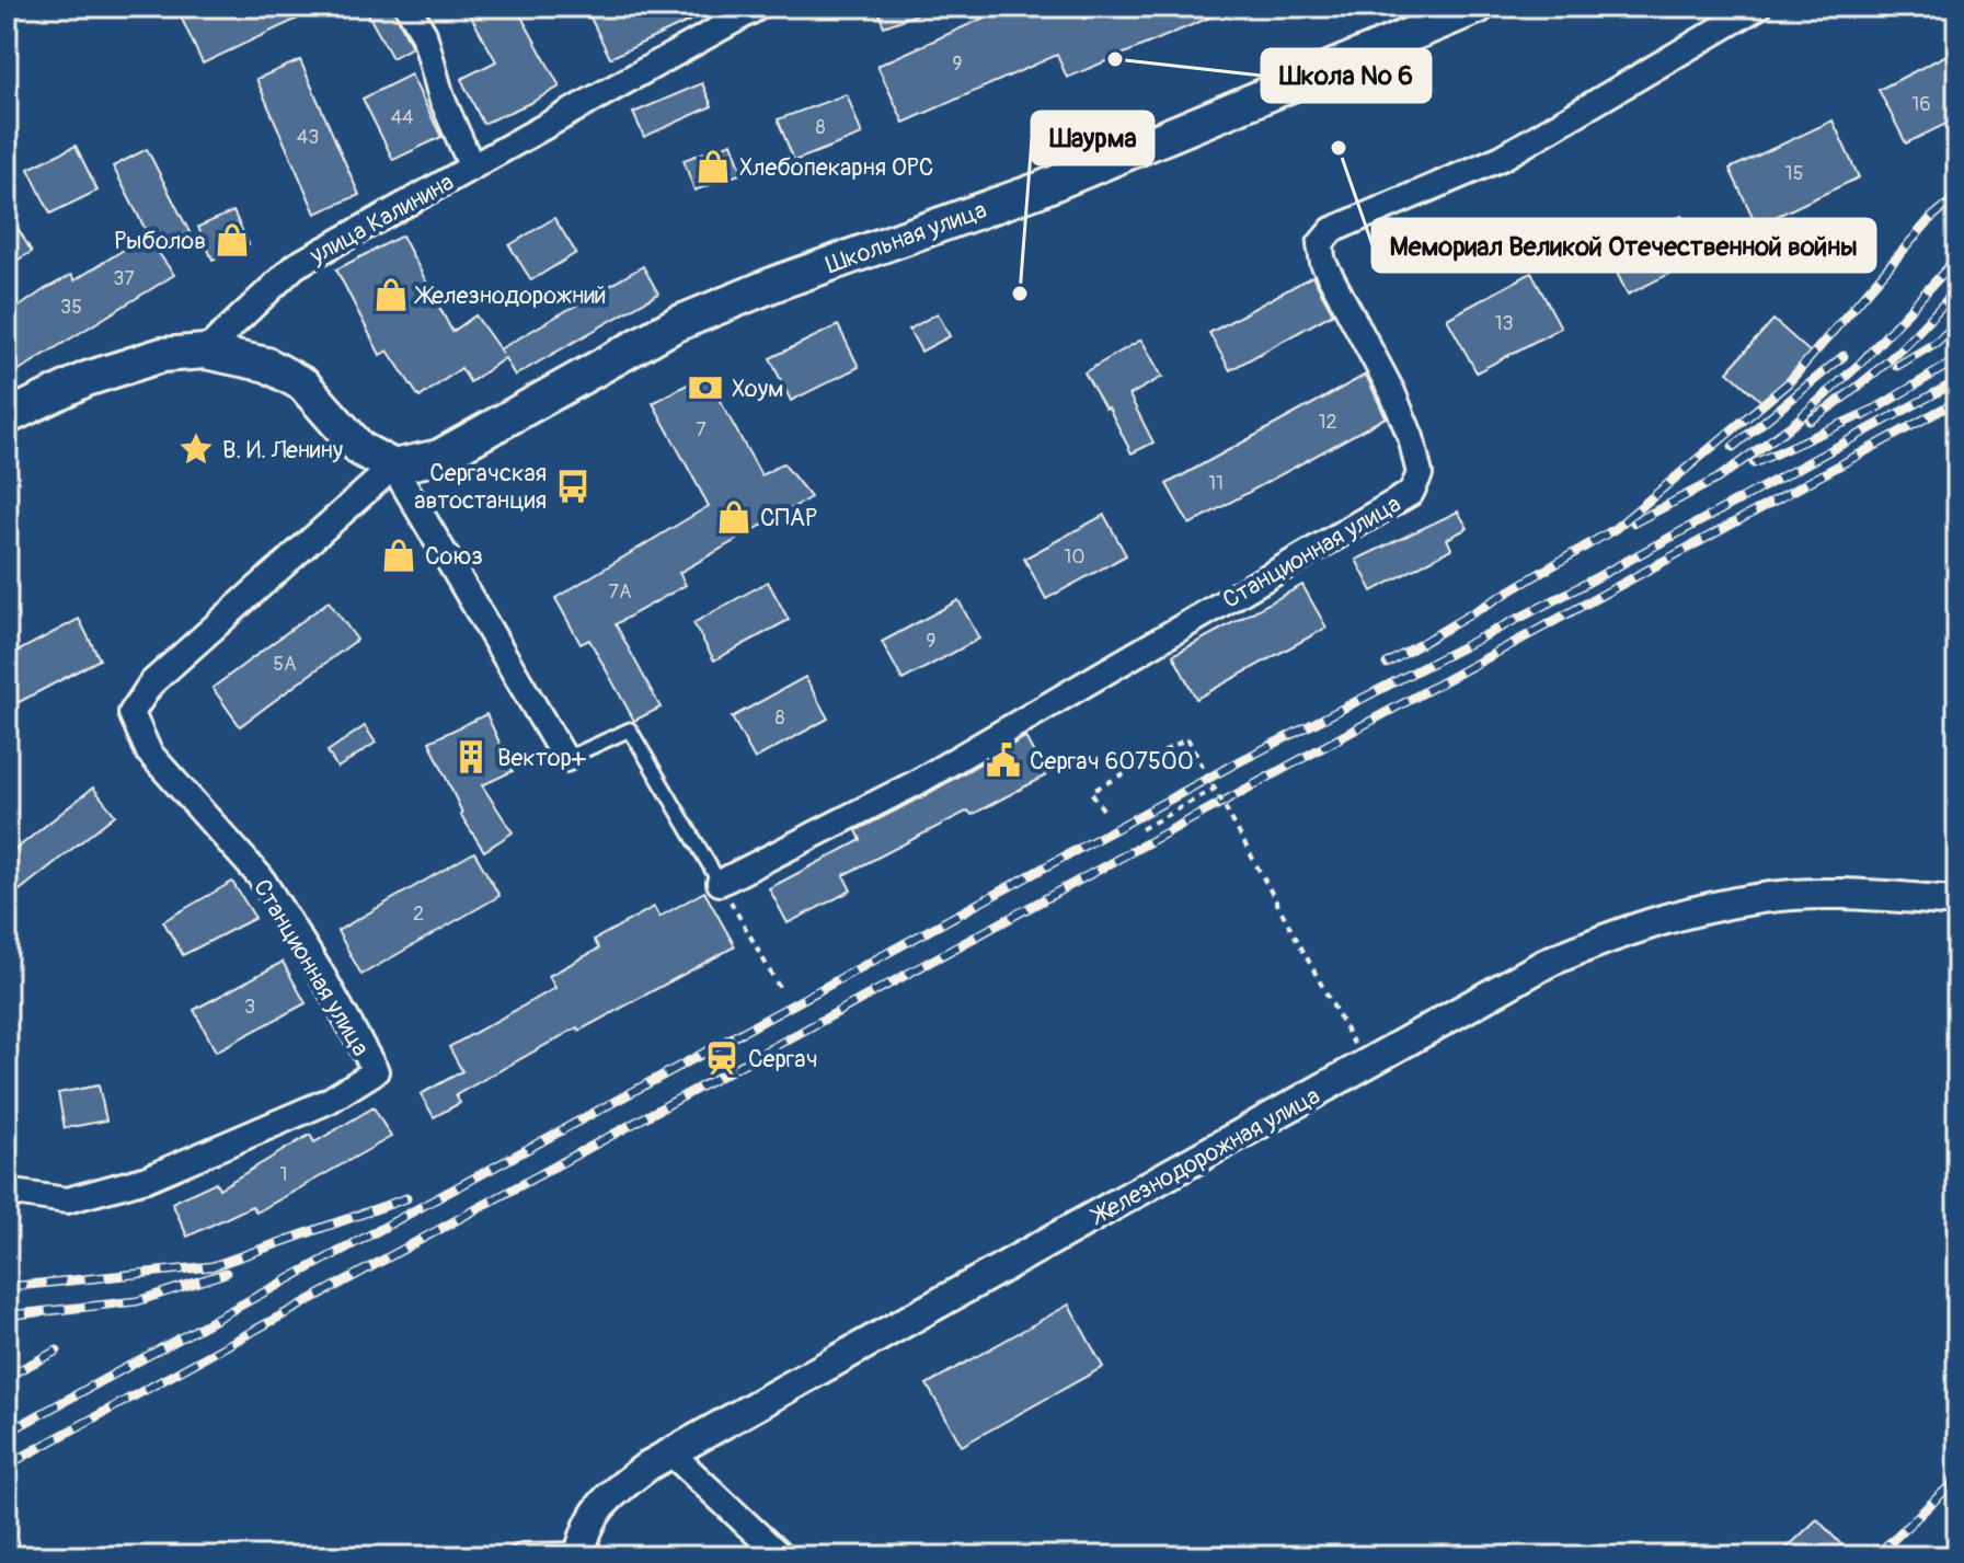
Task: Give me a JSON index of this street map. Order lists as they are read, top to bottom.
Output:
{
  "streets": {
    "main road": ["Школьная улица"],
    "street": ["улица Калинина", "Станционная улица", "Железнодорожная улица"]
  },
  "crossings": [
    ["Школьная улица", "Станционная улица"]
  ],
  "places": {
    "other": ["Школа № 6", "Мемориал Великой Отечественной войны", "Шаурма"],
    "shop": [
      "Хлебопекарня ОРС",
      "Рыболов",
      "Железнодорожний",
      "СПАР",
      "Союз"
    ],
    "bank": ["Хоум"],
    "place": ["В. И. Ленину"],
    "bus stop": ["Сергачская автостанция"],
    "building": ["Вектор+"],
    "public building": ["Сергач 607500"],
    "station": ["Сергач"]
  },
  "house_numbers": [
    "9",
    "16",
    "44",
    "8",
    "43",
    "15",
    "37",
    "35",
    "13",
    "12",
    "7",
    "11",
    "10",
    "7А",
    "9",
    "5А",
    "8",
    "2",
    "3",
    "1"
  ]
}
